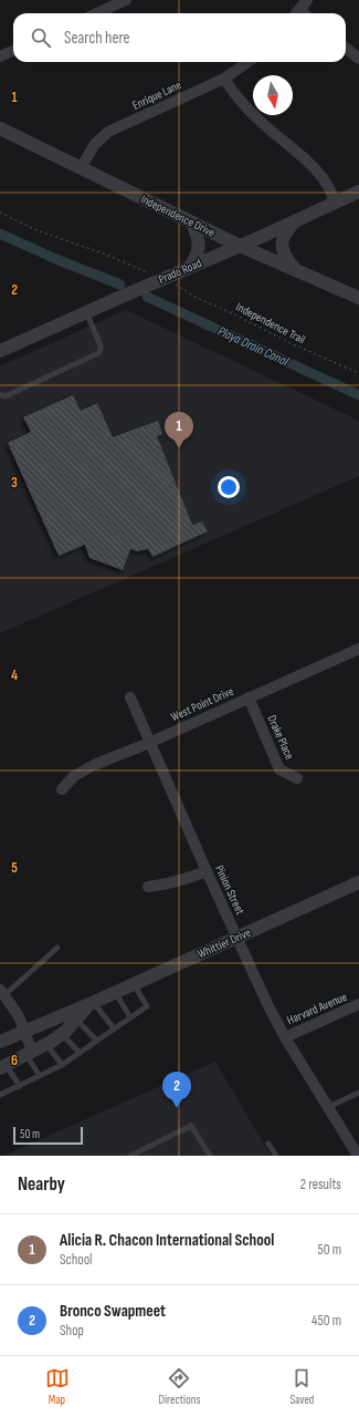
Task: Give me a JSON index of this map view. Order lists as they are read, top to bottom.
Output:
{
  "streets": {
    "street": [
      "Enrique Lane",
      "Independence Drive",
      "Prado Road",
      "West Point Drive",
      "Drake Place",
      "Pinion Street",
      "Whittier Drive",
      "Harvard Avenue"
    ],
    "path": ["Independence Trail"]
  },
  "crossings": [
    ["Enrique Lane", "Independence Drive"],
    ["Independence Drive", "Prado Road"],
    ["West Point Drive", "Drake Place"],
    ["West Point Drive", "Pinion Street"],
    ["Pinion Street", "Whittier Drive"],
    ["Pinion Street", "Harvard Avenue"]
  ],
  "water": ["Playa Drain Canal"],
  "scale_bar": "50 m",
  "north": "bottom",
  "page": {
    "search": "Search here",
    "pins": ["1", "2"],
    "scale": "50 m",
    "heading": ["Nearby", "2 results"],
    "list": [
      {
        "mark": "1",
        "name": "Alicia R. Chacon International School",
        "note": "School",
        "value": "50 m"
      },
      {
        "mark": "2",
        "name": "Bronco Swapmeet",
        "note": "Shop",
        "value": "450 m"
      }
    ],
    "nav": ["Map", "Directions", "Saved"]
  },
  "grid": {
    "rows": [
      "1",
      "2",
      "3",
      "4",
      "5",
      "6"
    ]
  }
}
